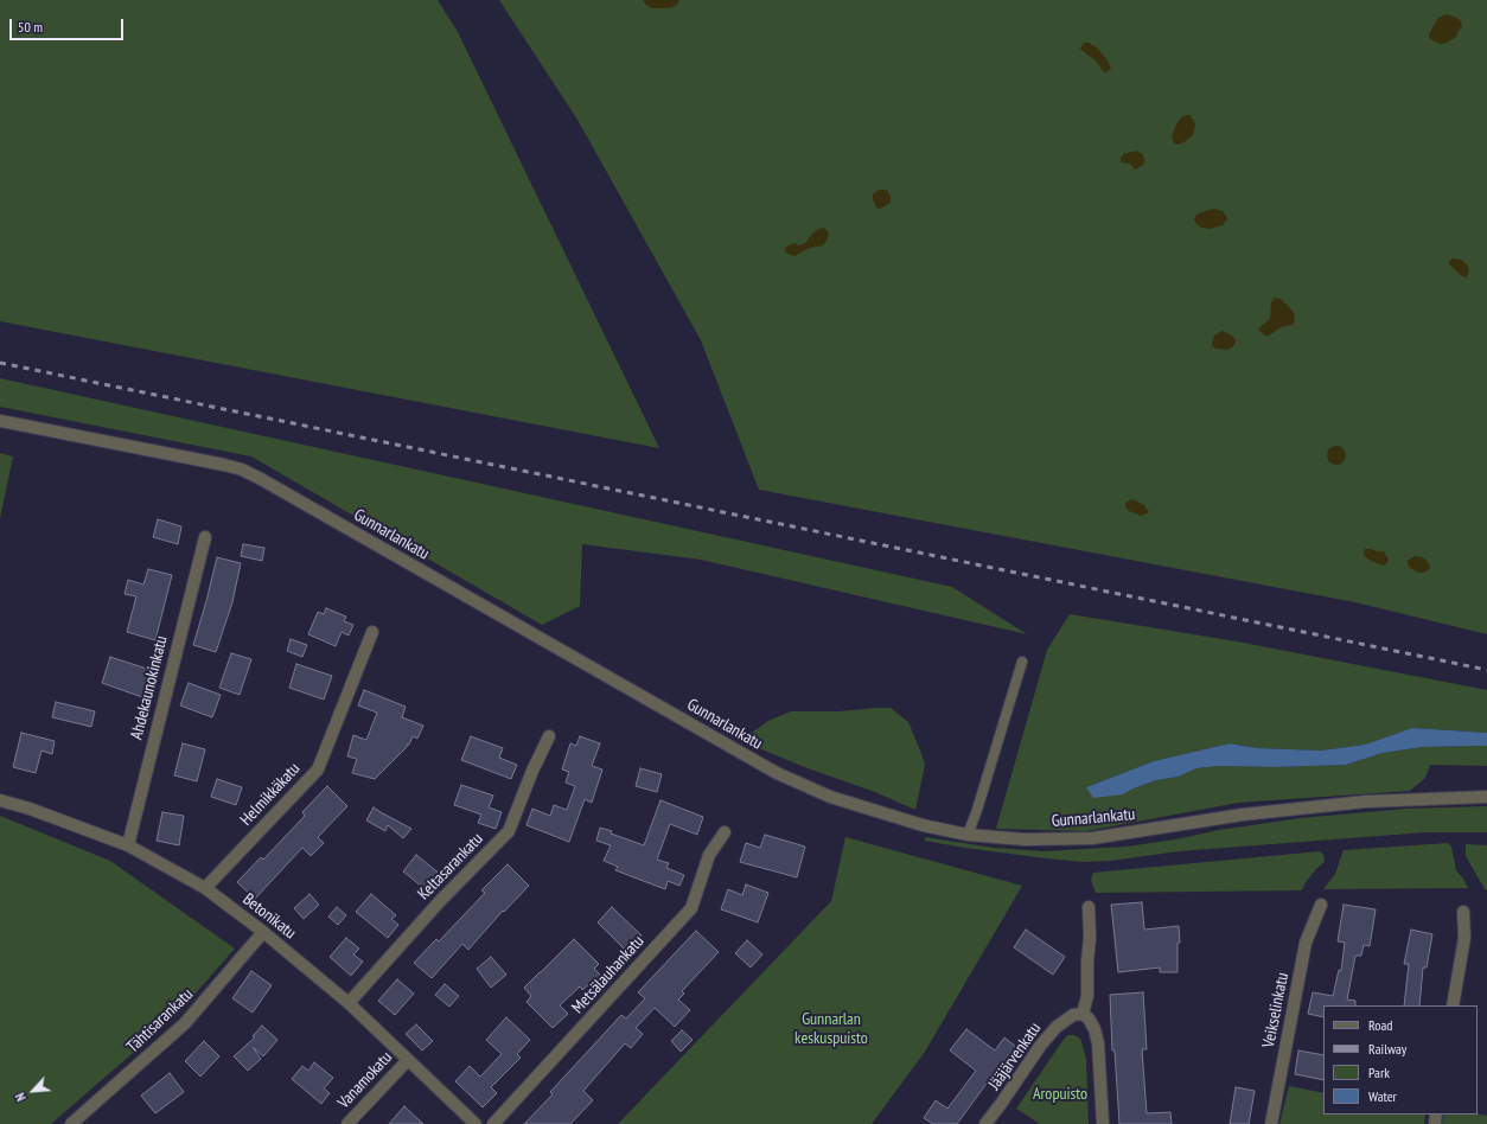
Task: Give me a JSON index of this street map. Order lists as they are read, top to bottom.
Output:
{
  "streets": {
    "street": [
      "Gunnarlankatu",
      "Ahdekaunokinkatu",
      "Helmikkäkatu",
      "Keltasarankatu",
      "Betonikatu",
      "Metsälauhankatu",
      "Veikselinkatu",
      "Tähtisarankatu",
      "Jääjärvenkatu",
      "Vanamokatu"
    ]
  },
  "crossings": [
    ["Ahdekaunokinkatu", "Betonikatu"],
    ["Helmikkäkatu", "Betonikatu"],
    ["Keltasarankatu", "Betonikatu"],
    ["Betonikatu", "Tähtisarankatu"],
    ["Betonikatu", "Vanamokatu"]
  ],
  "parks": ["Gunnarlan keskuspuisto", "Aropuisto"],
  "legend": [
    "Road",
    "Railway",
    "Park",
    "Water"
  ],
  "scale_bar": "50 m",
  "north": "bottom left"
}
